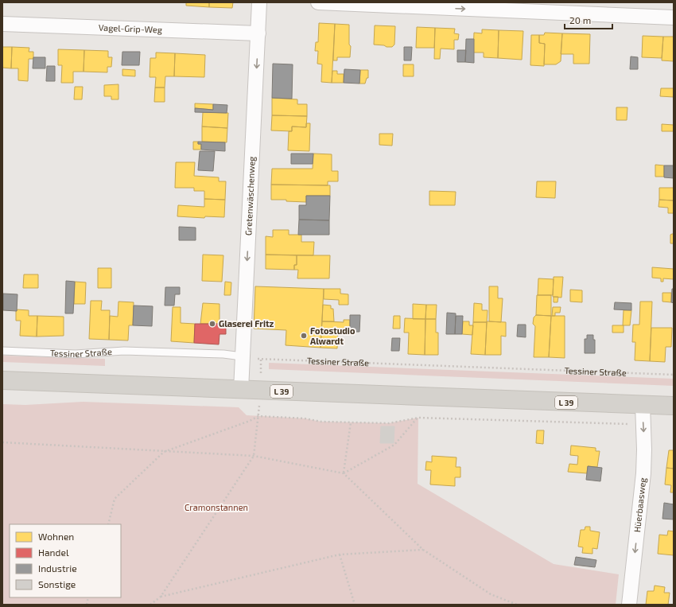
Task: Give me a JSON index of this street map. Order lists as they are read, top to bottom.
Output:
{
  "streets": {
    "main road": ["L 39"],
    "street": ["Vagel-Grip-Weg", "Gretenwäschenweg", "Hüerbaasweg"],
    "lane": ["Tessiner Straße"]
  },
  "crossings": [
    ["Vagel-Grip-Weg", "Gretenwäschenweg"],
    ["Gretenwäschenweg", "Tessiner Straße"],
    ["Gretenwäschenweg", "L 39"],
    ["L 39", "Hüerbaasweg"]
  ],
  "one_way": ["Gretenwäschenweg", "Hüerbaasweg"],
  "parks": ["Cramonstannen"],
  "places": ["Glaserei Fritz", "Fotostudio Alwardt"],
  "legend": [
    "Wohnen",
    "Handel",
    "Industrie",
    "Sonstige"
  ],
  "scale_bar": "20 m"
}
